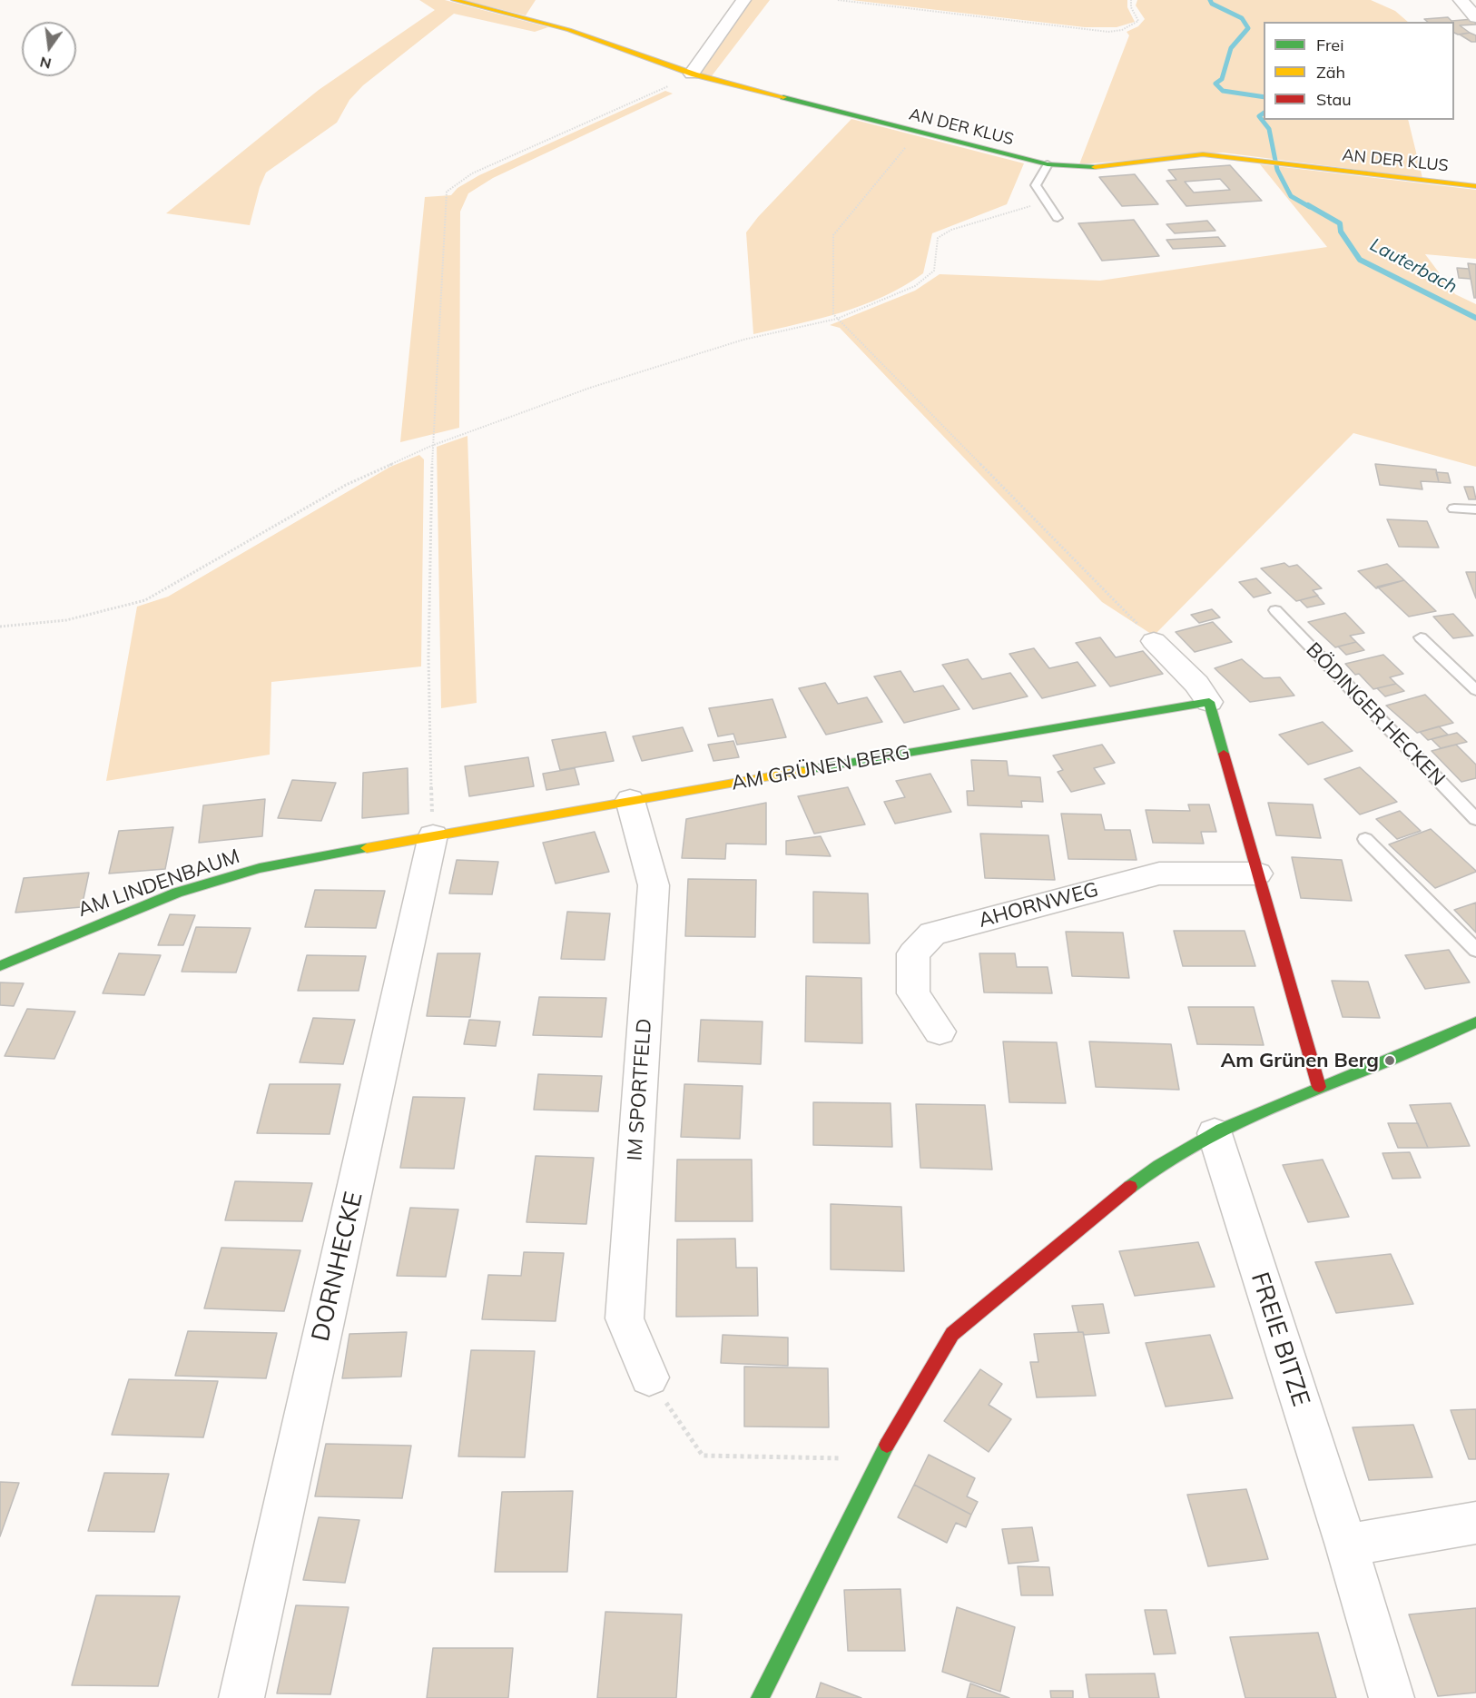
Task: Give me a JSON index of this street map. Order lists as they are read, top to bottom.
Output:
{
  "streets": {
    "street": [
      "AN DER KLUS",
      "AM GRÜNEN BERG",
      "AM LINDENBAUM",
      "AHORNWEG",
      "IM SPORTFELD",
      "DORNHECKE",
      "FREIE BITZE"
    ],
    "lane": ["BÖDINGER HECKEN"]
  },
  "crossings": [
    ["AM GRÜNEN BERG", "AM LINDENBAUM"],
    ["AM GRÜNEN BERG", "IM SPORTFELD"],
    ["AM GRÜNEN BERG", "DORNHECKE"],
    ["AM LINDENBAUM", "DORNHECKE"]
  ],
  "water": ["Lauterbach"],
  "places": ["Am Grünen Berg"],
  "legend": ["Frei", "Zäh", "Stau"],
  "north": "bottom"
}
